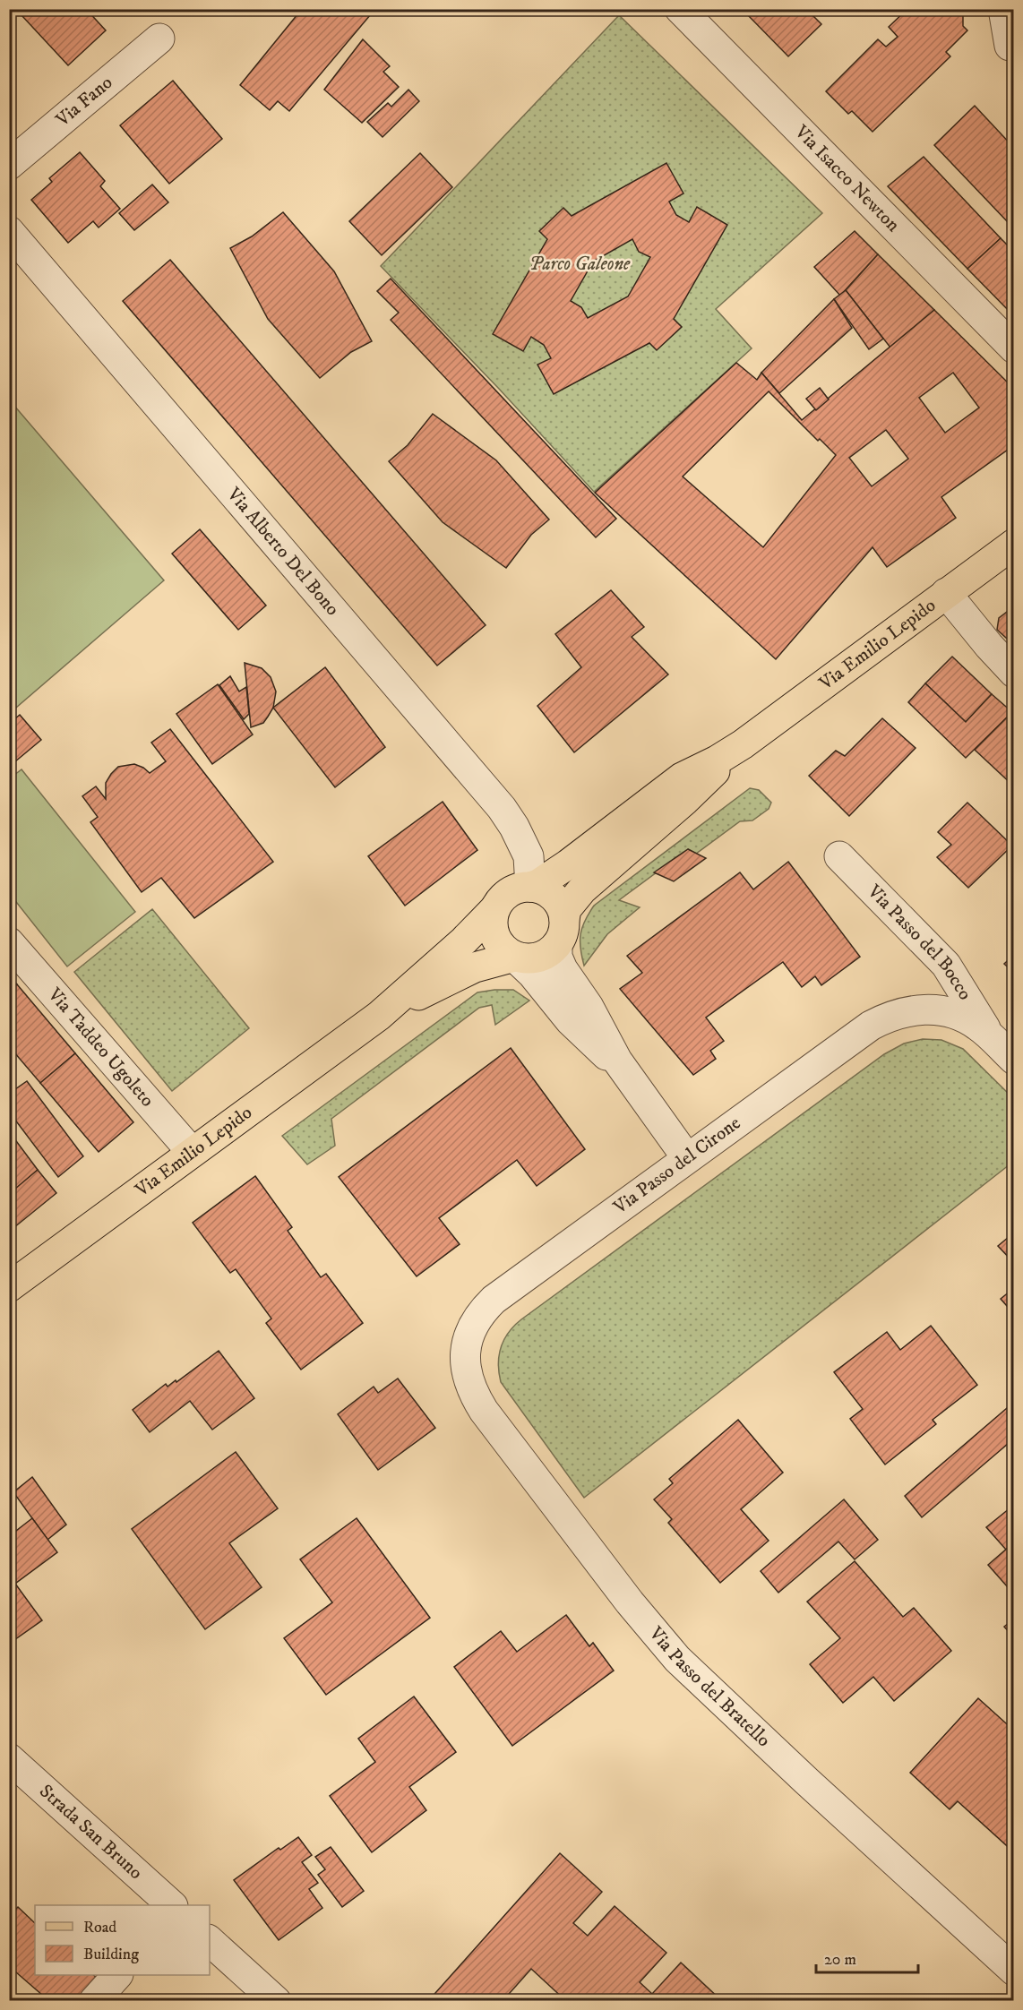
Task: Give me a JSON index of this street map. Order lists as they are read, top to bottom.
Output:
{
  "streets": {
    "main road": ["Via Emilio Lepido"],
    "street": [
      "Via Fano",
      "Via Isacco Newton",
      "Via Alberto Del Bono",
      "Via Passo del Bocco",
      "Via Taddeo Ugoleto",
      "Via Passo del Cirone",
      "Via Passo del Bratello",
      "Strada San Bruno"
    ]
  },
  "crossings": [
    ["Via Alberto Del Bono", "Via Emilio Lepido"],
    ["Via Emilio Lepido", "Via Taddeo Ugoleto"],
    ["Via Passo del Bocco", "Via Passo del Cirone"],
    ["Via Passo del Cirone", "Via Passo del Bratello"]
  ],
  "parks": ["Parco Galeone"],
  "legend": ["Road", "Building"],
  "scale_bar": "20 m"
}
